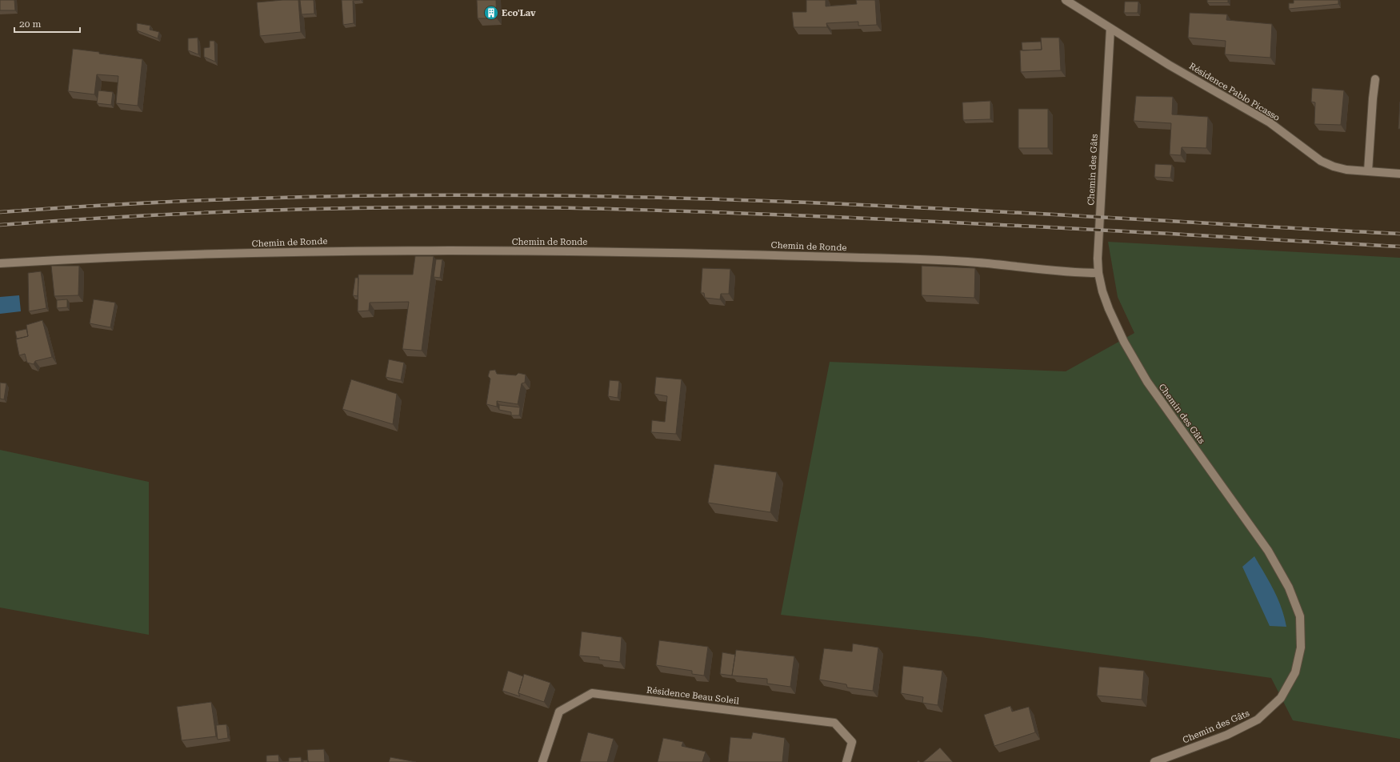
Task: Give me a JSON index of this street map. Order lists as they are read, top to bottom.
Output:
{
  "streets": {
    "street": [
      "Résidence Pablo Picasso",
      "Chemin des Gâts",
      "Chemin de Ronde",
      "Résidence Beau Soleil"
    ]
  },
  "crossings": [
    ["Résidence Pablo Picasso", "Chemin des Gâts"],
    ["Chemin des Gâts", "Chemin de Ronde"]
  ],
  "places": {
    "building": ["Eco'Lav"]
  },
  "scale_bar": "20 m"
}
